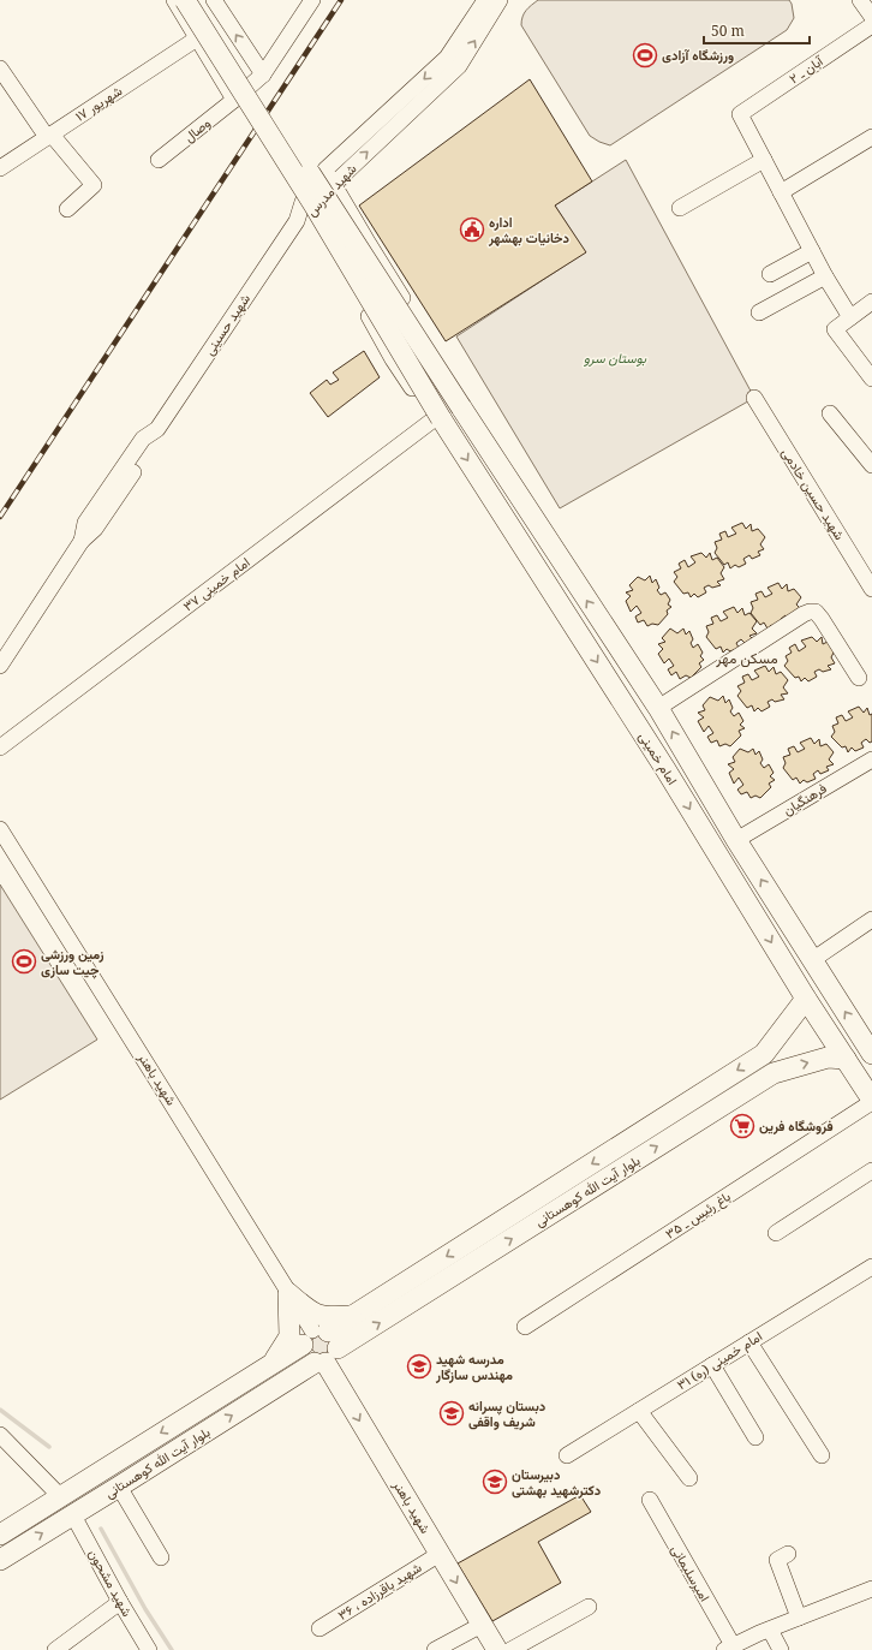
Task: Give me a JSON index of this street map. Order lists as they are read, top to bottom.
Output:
{
  "streets": {
    "main road": ["امام خمینی", "شهید باهنر", "بلوار آیت الله کوهستانی"],
    "street": [
      "آبان ـ ۲",
      "۱۷ شهریور",
      "وصال",
      "شهید مدرس",
      "شهید حسینی",
      "شهید حسین خادمی",
      "امام خمینی ۳۷",
      "فرهنگیان",
      "باغ رئیس ـ ۳۵",
      "امام خمینی (ره) ۳۱",
      "امیرسلیمانی",
      "شهید مشحون",
      "شهید باقرزاده ، ۳۶"
    ]
  },
  "crossings": [
    ["شهید مدرس", "شهید حسینی"],
    ["امام خمینی ۳۷", "امام خمینی"],
    ["امام خمینی", "فرهنگیان"],
    ["امام خمینی", "بلوار آیت الله کوهستانی"],
    ["امام خمینی", "باغ رئیس ـ ۳۵"],
    ["شهید باهنر", "بلوار آیت الله کوهستانی"],
    ["شهید باهنر", "شهید باقرزاده ، ۳۶"],
    ["بلوار آیت الله کوهستانی", "شهید مشحون"]
  ],
  "districts": ["مسکن مهر"],
  "parks": ["بوستان سرو"],
  "places": {
    "sports": ["ورزشگاه آزادی", "زمین ورزشی چیت سازی"],
    "public building": ["اداره دخانیات بهشهر"],
    "supermarket": ["فروشگاه فرین"],
    "school or university": ["مدرسه شهید مهندس سازگار", "دبستان پسرانه شریف واقفی", "دبیرستان دکترشهید بهشتی"]
  },
  "scale_bar": "50 m"
}
